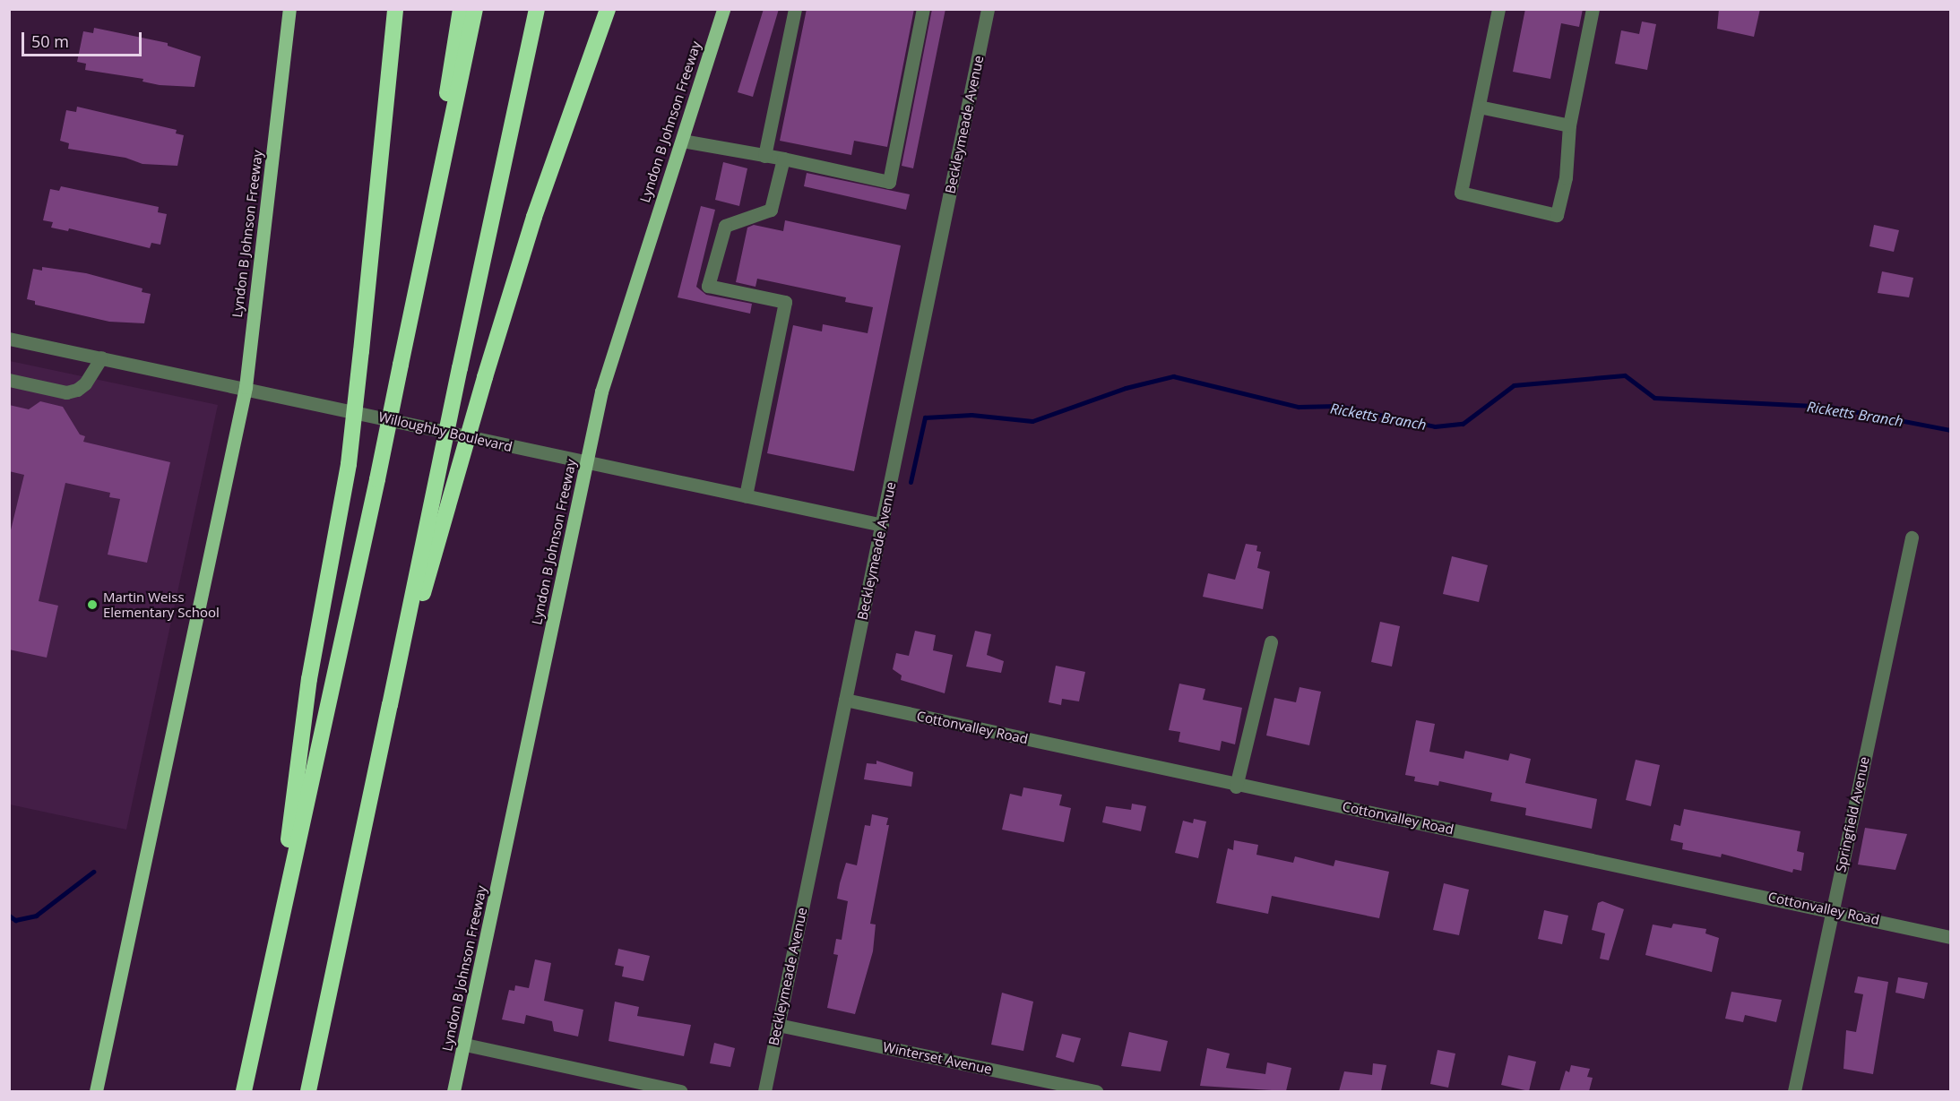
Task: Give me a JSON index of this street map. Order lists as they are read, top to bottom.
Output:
{
  "streets": {
    "main road": ["Lyndon B Johnson Freeway"],
    "street": [
      "Beckleymeade Avenue",
      "Willoughby Boulevard",
      "Cottonvalley Road",
      "Springfield Avenue",
      "Winterset Avenue"
    ]
  },
  "crossings": [
    ["Lyndon B Johnson Freeway", "Willoughby Boulevard"],
    ["Beckleymeade Avenue", "Willoughby Boulevard"],
    ["Beckleymeade Avenue", "Cottonvalley Road"],
    ["Beckleymeade Avenue", "Winterset Avenue"],
    ["Cottonvalley Road", "Springfield Avenue"]
  ],
  "water": ["Ricketts Branch"],
  "places": ["Martin Weiss Elementary School"],
  "scale_bar": "50 m"
}
